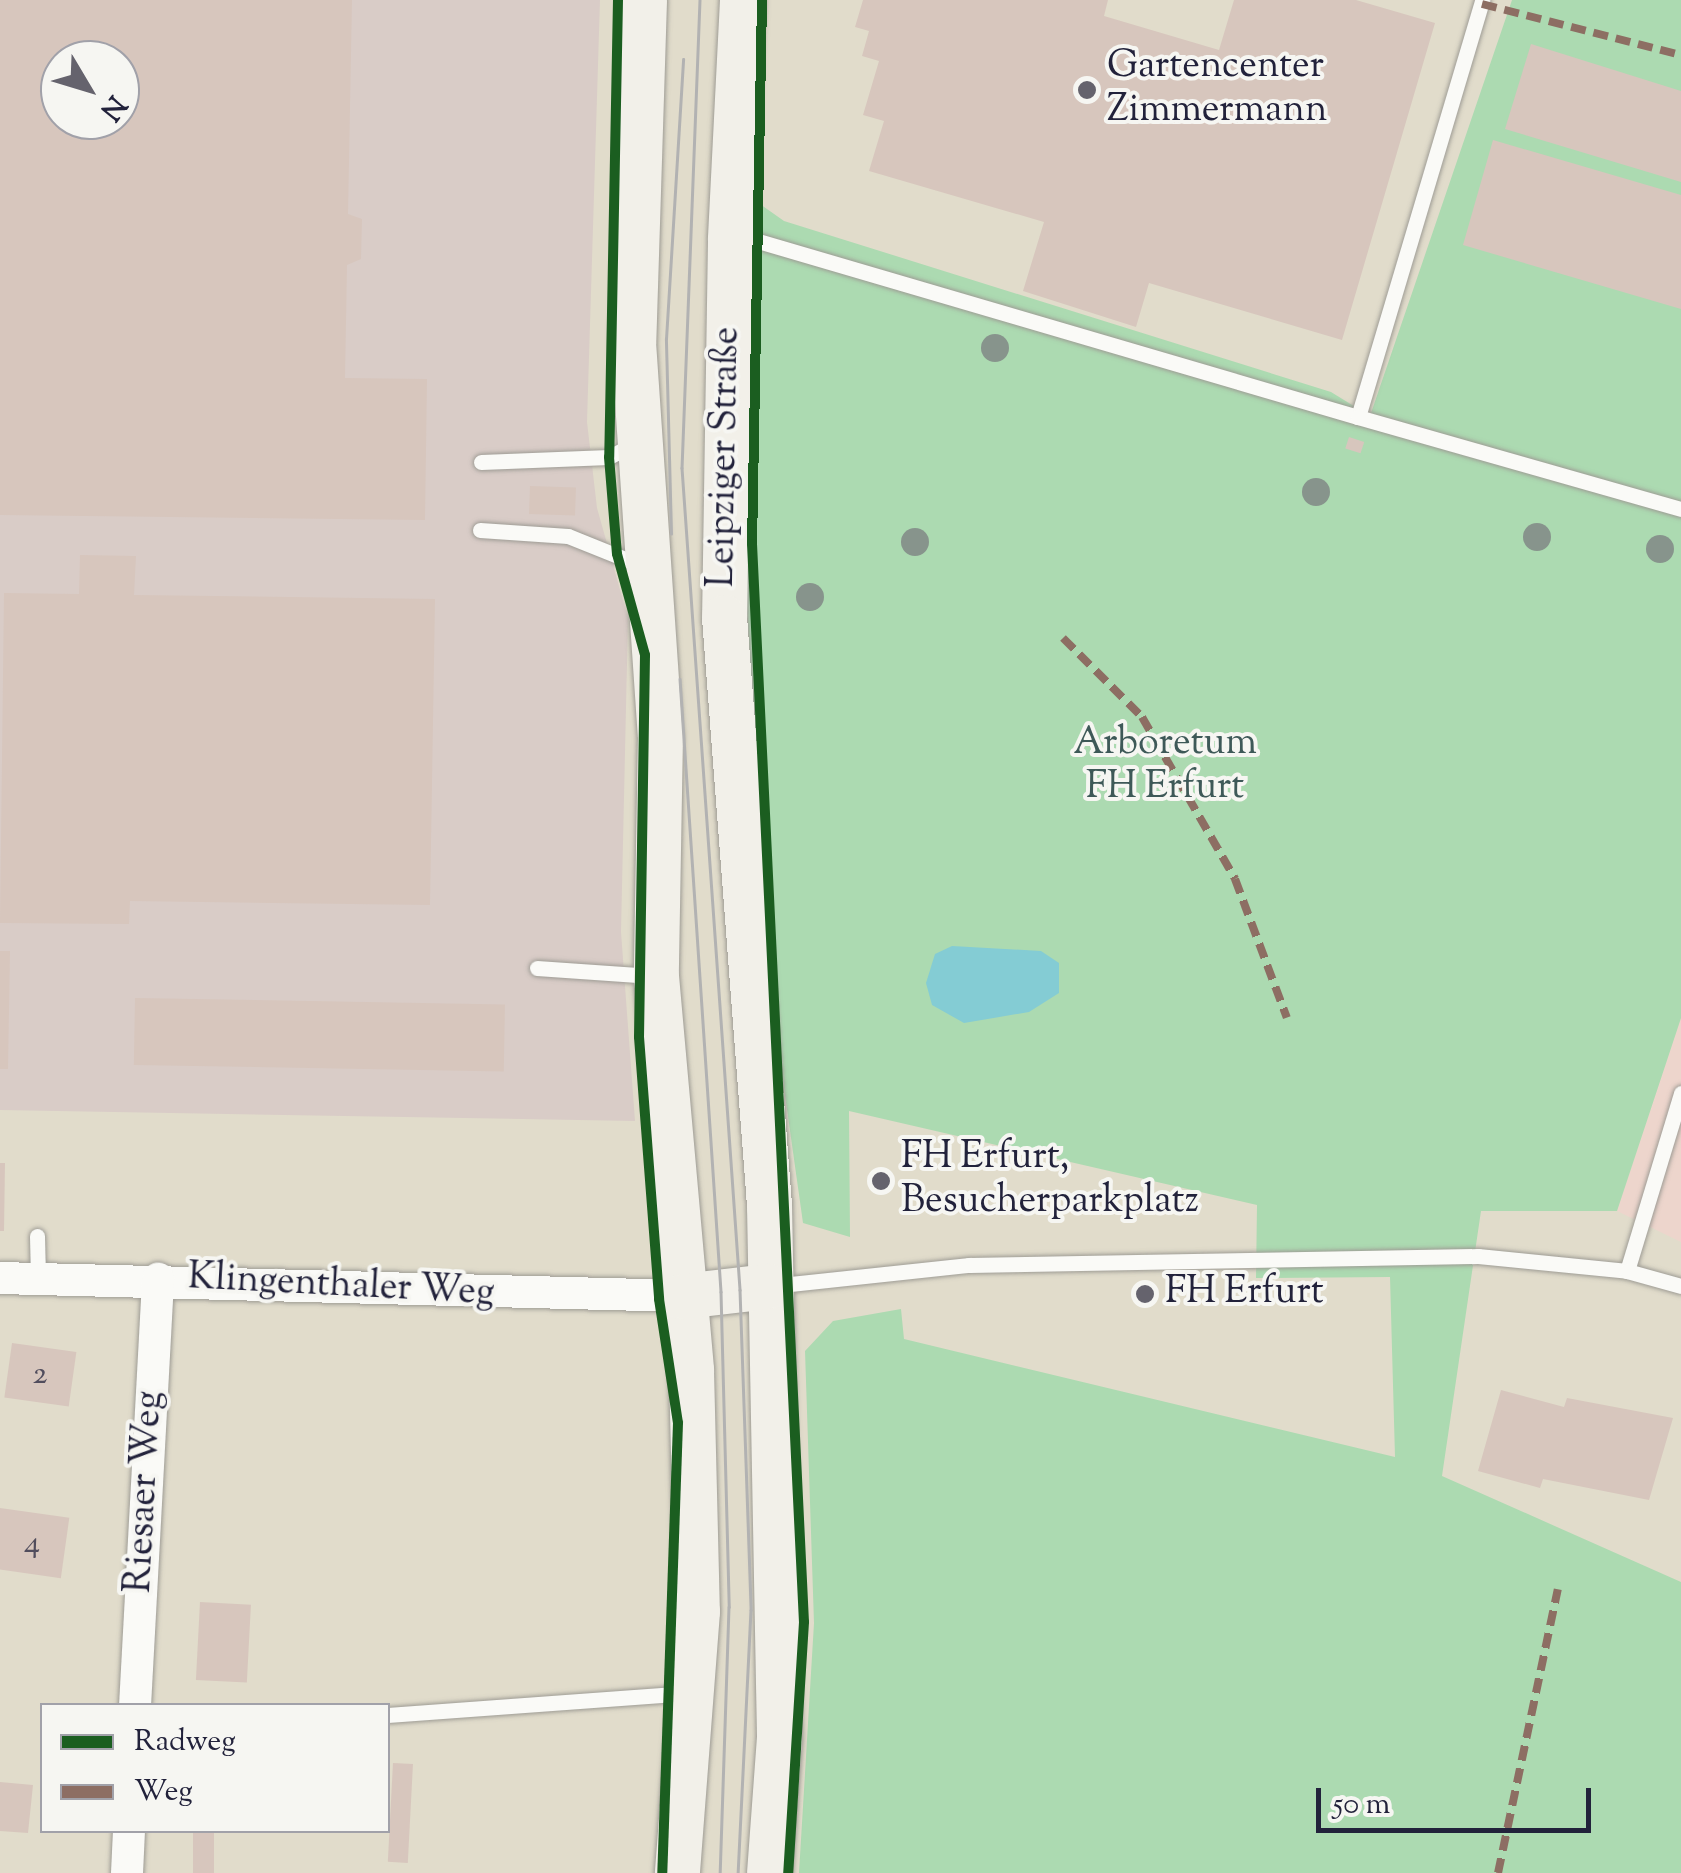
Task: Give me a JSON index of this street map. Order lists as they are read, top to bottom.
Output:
{
  "streets": {
    "main road": ["Leipziger Straße"],
    "street": ["Klingenthaler Weg", "Riesaer Weg"]
  },
  "crossings": [
    ["Leipziger Straße", "Klingenthaler Weg"],
    ["Klingenthaler Weg", "Riesaer Weg"]
  ],
  "parks": ["Arboretum FH Erfurt"],
  "places": ["Gartencenter Zimmermann", "FH Erfurt, Besucherparkplatz", "FH Erfurt"],
  "house_numbers": ["2", "4"],
  "legend": ["Radweg", "Weg"],
  "scale_bar": "50 m",
  "north": "bottom right"
}
